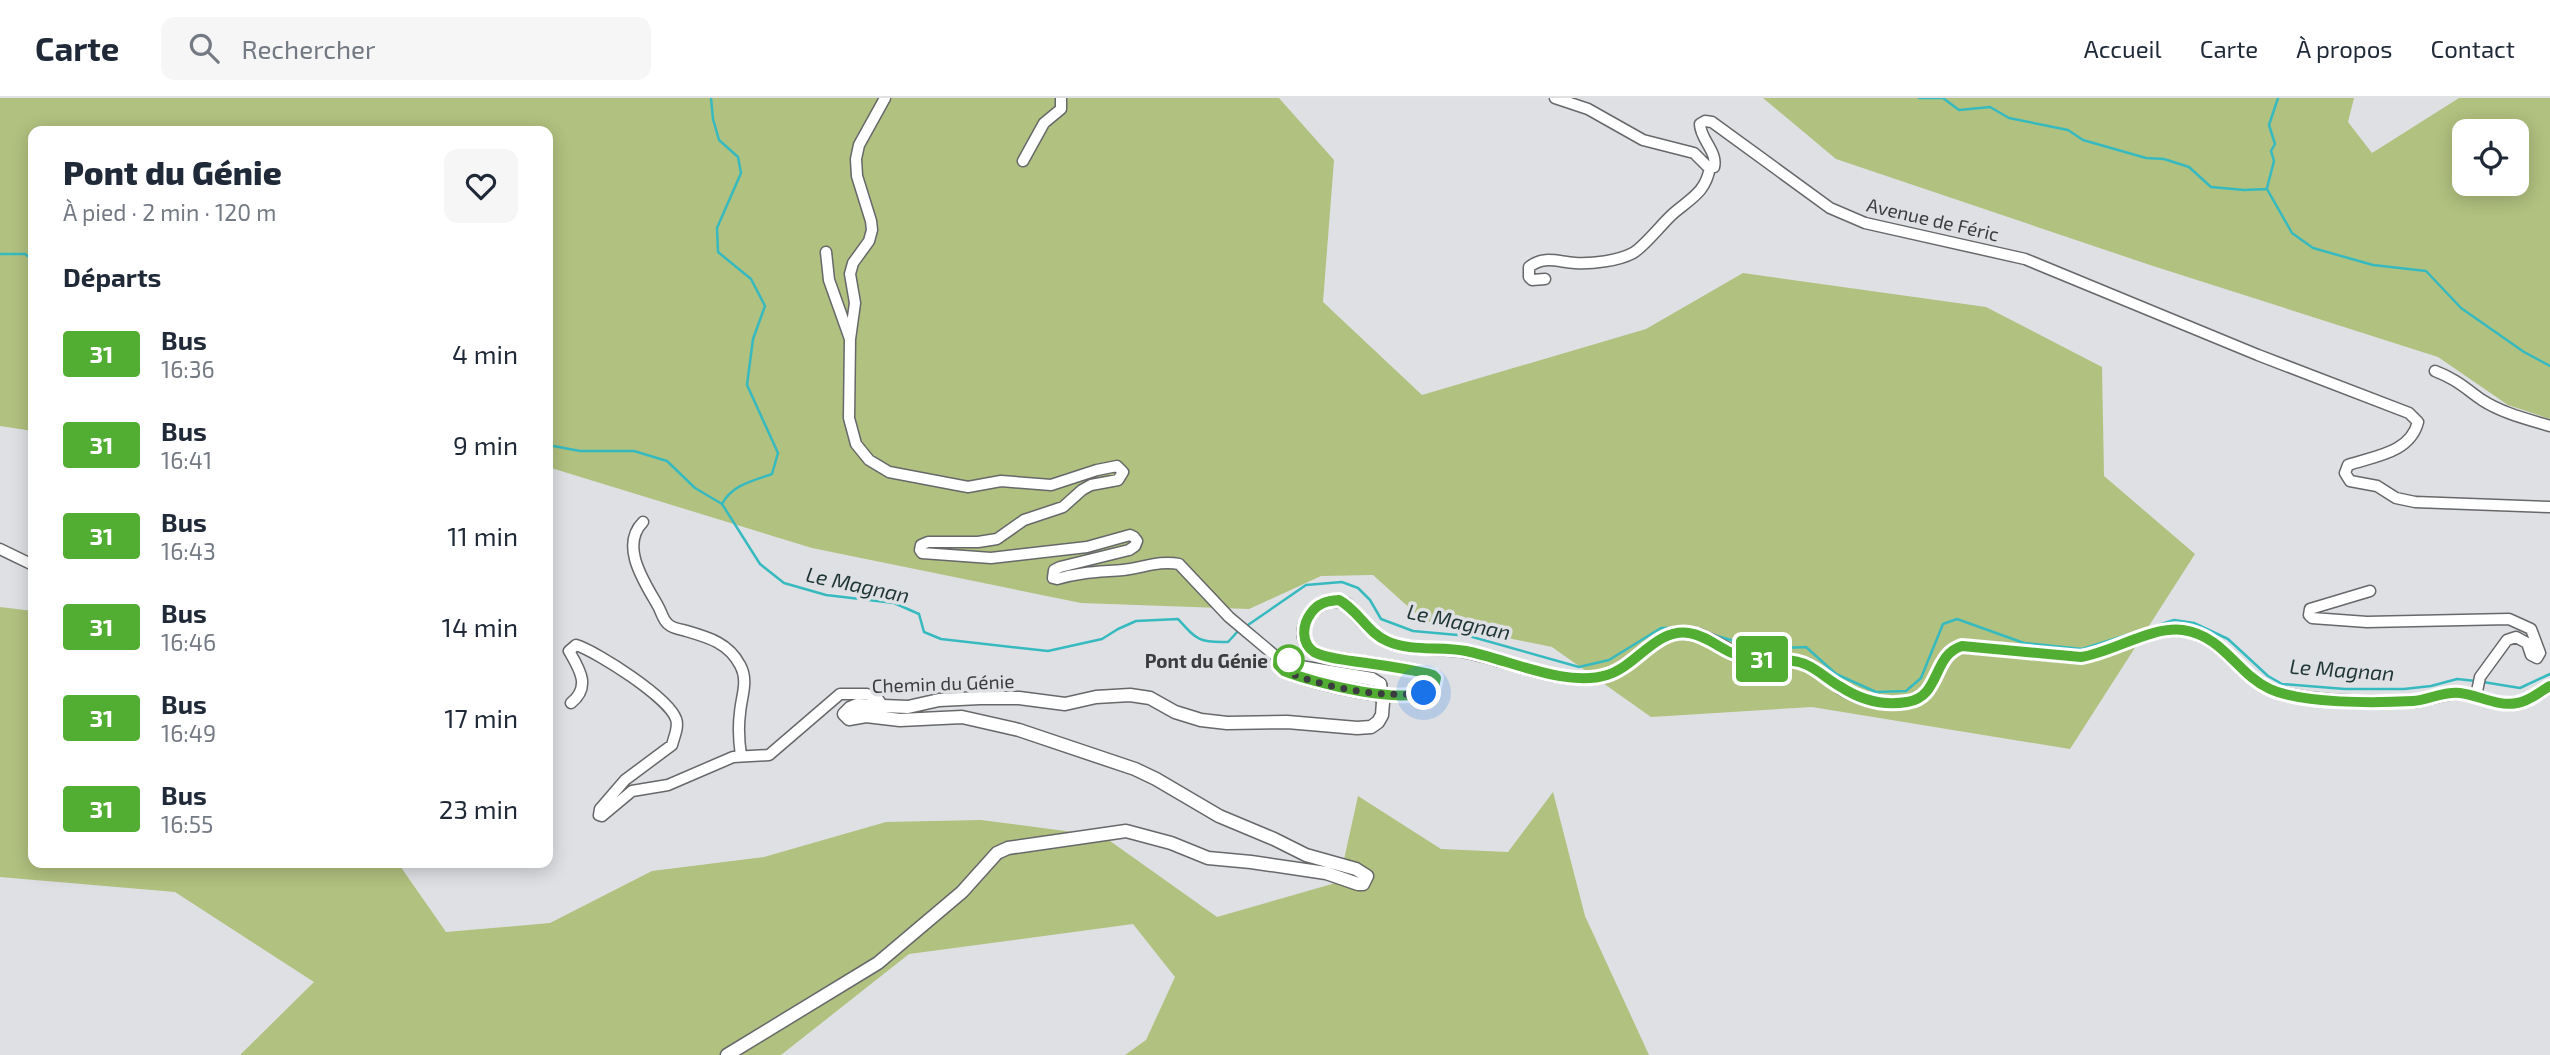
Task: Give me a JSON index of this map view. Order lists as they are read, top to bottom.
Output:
{
  "streets": {
    "street": ["Avenue de Féric", "Chemin du Génie"]
  },
  "water": ["Le Magnan"],
  "places": ["Pont du Génie"],
  "lines": ["bus line 31"],
  "page": {
    "header": "Carte",
    "search": "Rechercher",
    "nav": [
      "Accueil",
      "Carte",
      "À propos",
      "Contact"
    ],
    "on_map": "31",
    "heading": [
      ["Pont du Génie", "À pied · 2 min · 120 m"],
      "Départs"
    ],
    "list": [
      {
        "mark": "31",
        "name": "Bus",
        "note": "16:36",
        "value": "4 min"
      },
      {
        "mark": "31",
        "name": "Bus",
        "note": "16:41",
        "value": "9 min"
      },
      {
        "mark": "31",
        "name": "Bus",
        "note": "16:43",
        "value": "11 min"
      },
      {
        "mark": "31",
        "name": "Bus",
        "note": "16:46",
        "value": "14 min"
      },
      {
        "mark": "31",
        "name": "Bus",
        "note": "16:49",
        "value": "17 min"
      },
      {
        "mark": "31",
        "name": "Bus",
        "note": "16:55",
        "value": "23 min"
      }
    ]
  }
}
